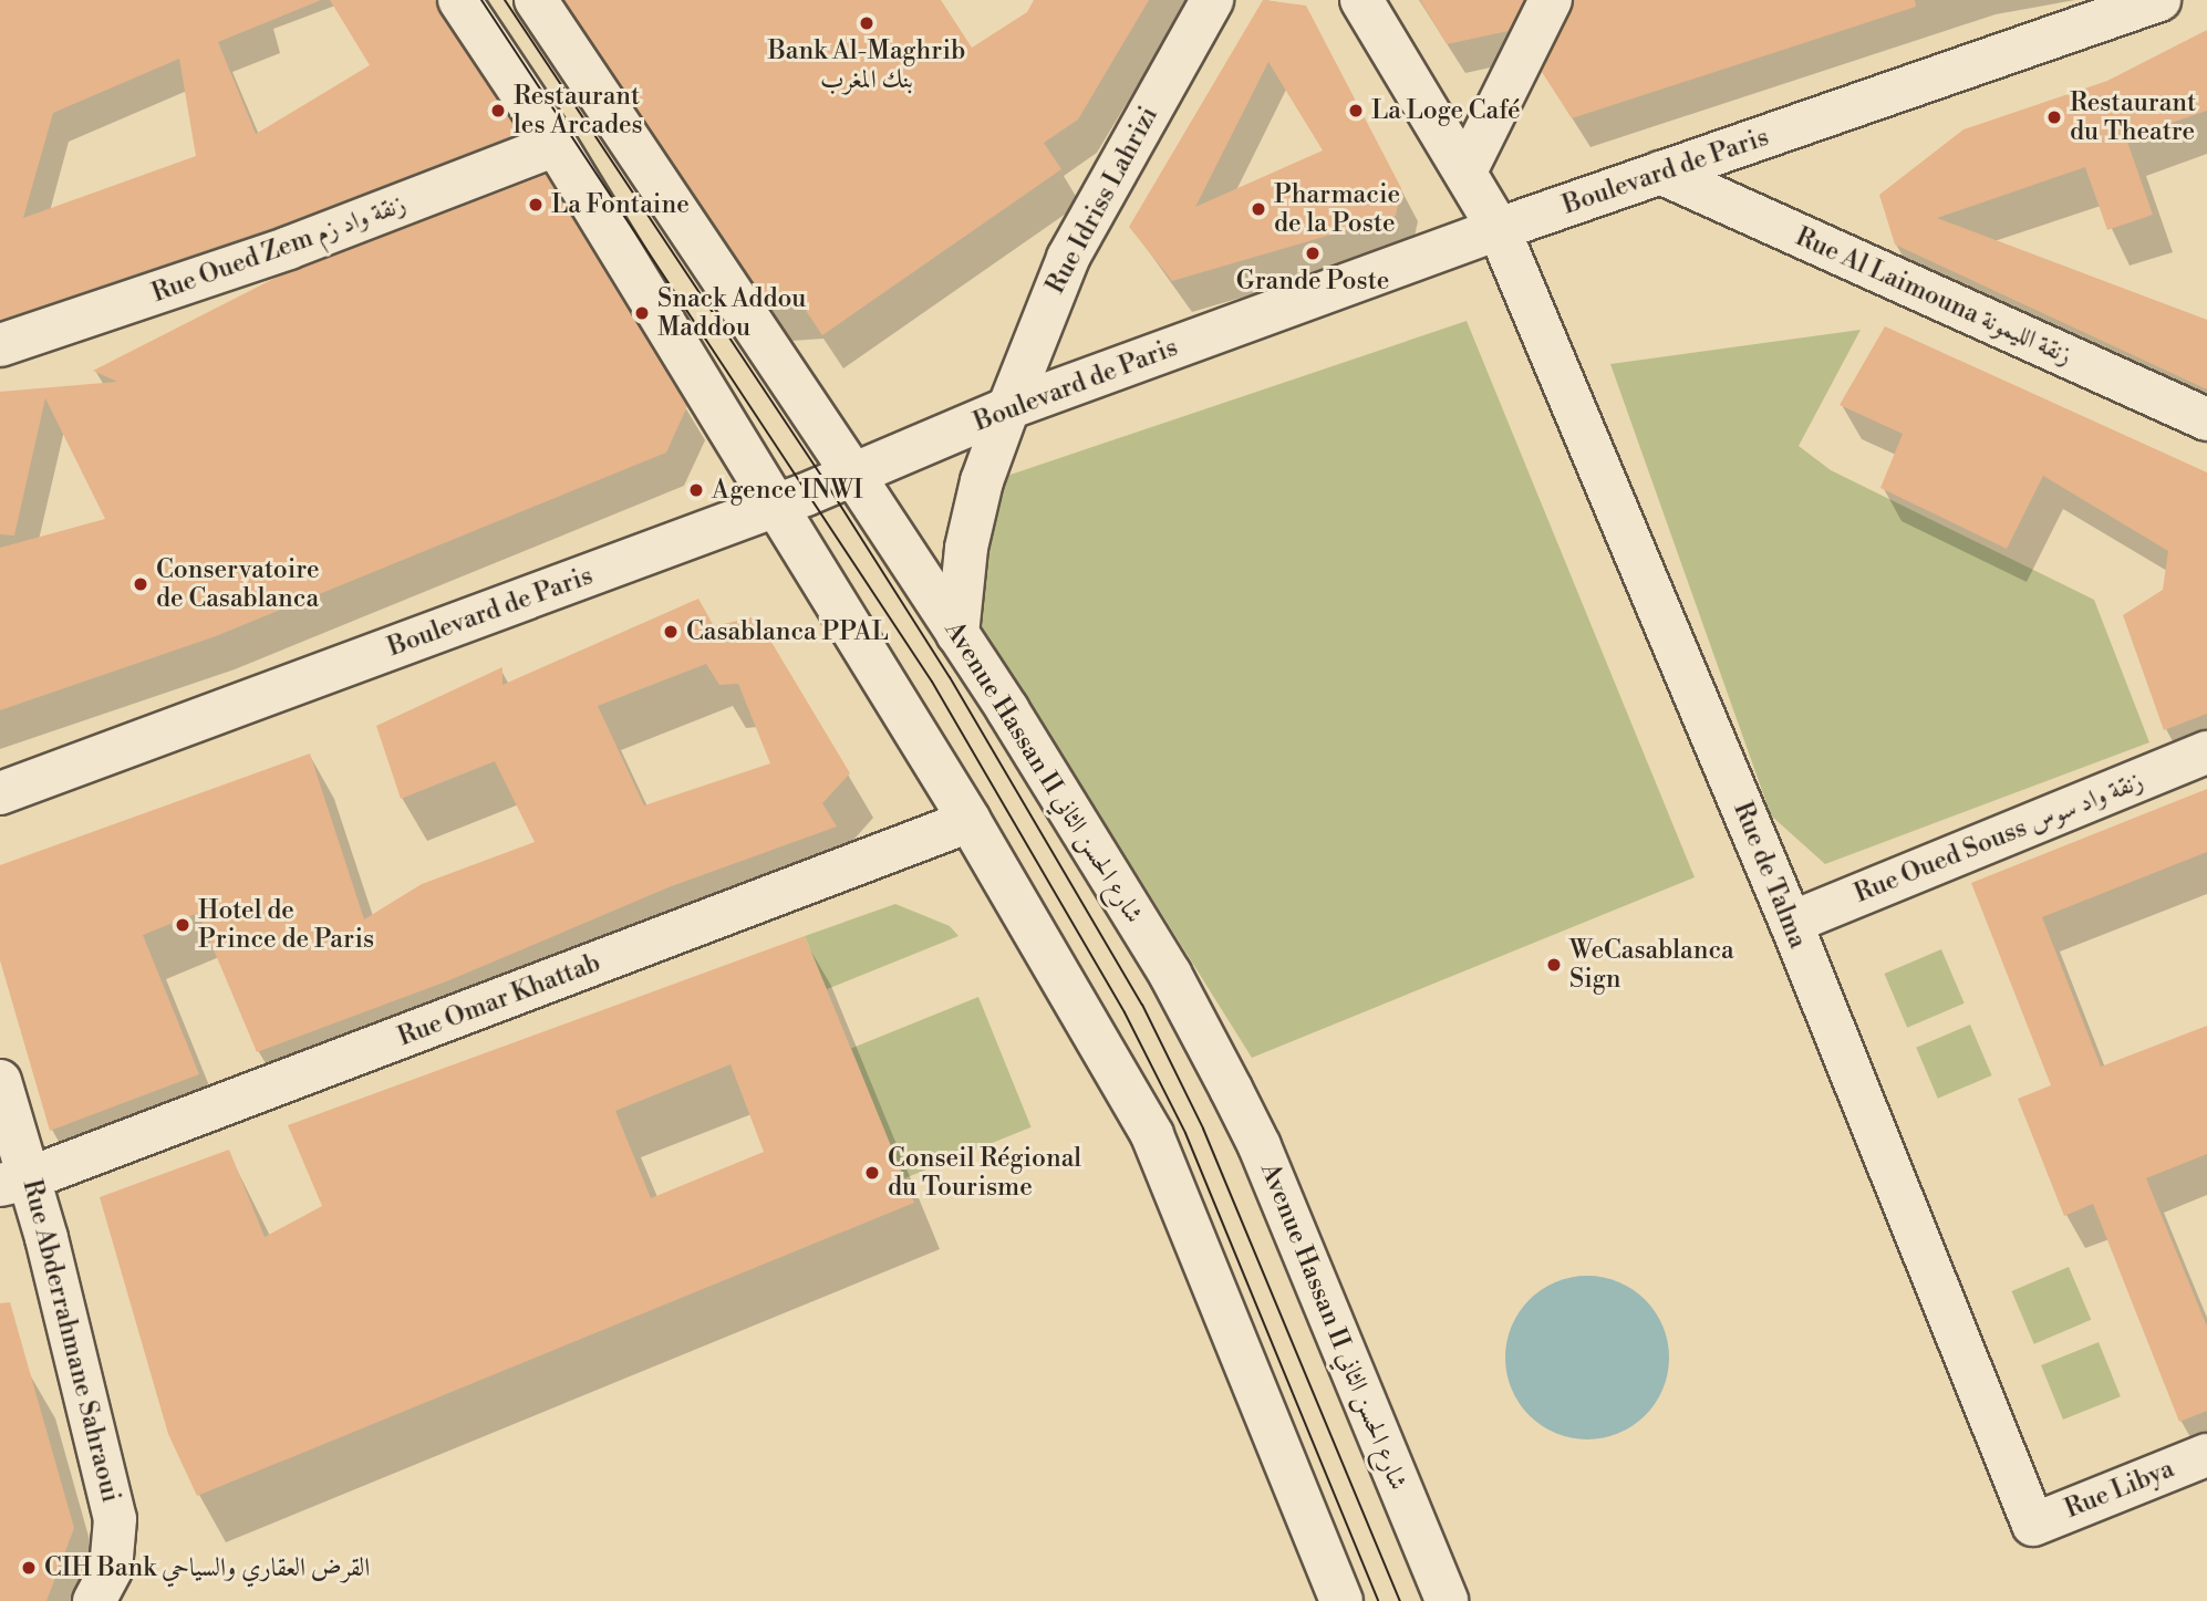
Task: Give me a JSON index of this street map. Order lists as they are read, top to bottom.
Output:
{
  "streets": {
    "street": [
      "Boulevard de Paris",
      "Rue Idriss Lahrizi",
      "Rue Oued Zem زنقة واد زم",
      "Rue Al Laimouna زنقة الليمونة",
      "Avenue Hassan II شارع الحسن الثاني",
      "Rue Oued Souss زنقة واد سوس",
      "Rue de Talma",
      "Rue Omar Khattab",
      "Rue Abderrahmane Sahraoui",
      "Rue Libya"
    ]
  },
  "crossings": [
    ["Boulevard de Paris", "Rue Idriss Lahrizi"],
    ["Boulevard de Paris", "Rue Al Laimouna زنقة الليمونة"],
    ["Boulevard de Paris", "Avenue Hassan II شارع الحسن الثاني"],
    ["Boulevard de Paris", "Rue de Talma"],
    ["Rue Idriss Lahrizi", "Avenue Hassan II شارع الحسن الثاني"],
    ["Rue Oued Souss زنقة واد سوس", "Rue de Talma"],
    ["Rue de Talma", "Rue Libya"],
    ["Rue Omar Khattab", "Rue Abderrahmane Sahraoui"]
  ],
  "places": [
    "Bank Al-Maghrib بنك المغرب",
    "Restaurant les Arcades",
    "La Loge Café",
    "Restaurant du Theatre",
    "La Fontaine",
    "Pharmacie de la Poste",
    "Grande Poste",
    "Snack Addou Maddou",
    "Agence INWI",
    "Conservatoire de Casablanca",
    "Casablanca PPAL",
    "Hotel de Prince de Paris",
    "WeCasablanca Sign",
    "Conseil Régional du Tourisme",
    "CIH Bank القرض العقاري والسياحي"
  ]
}
